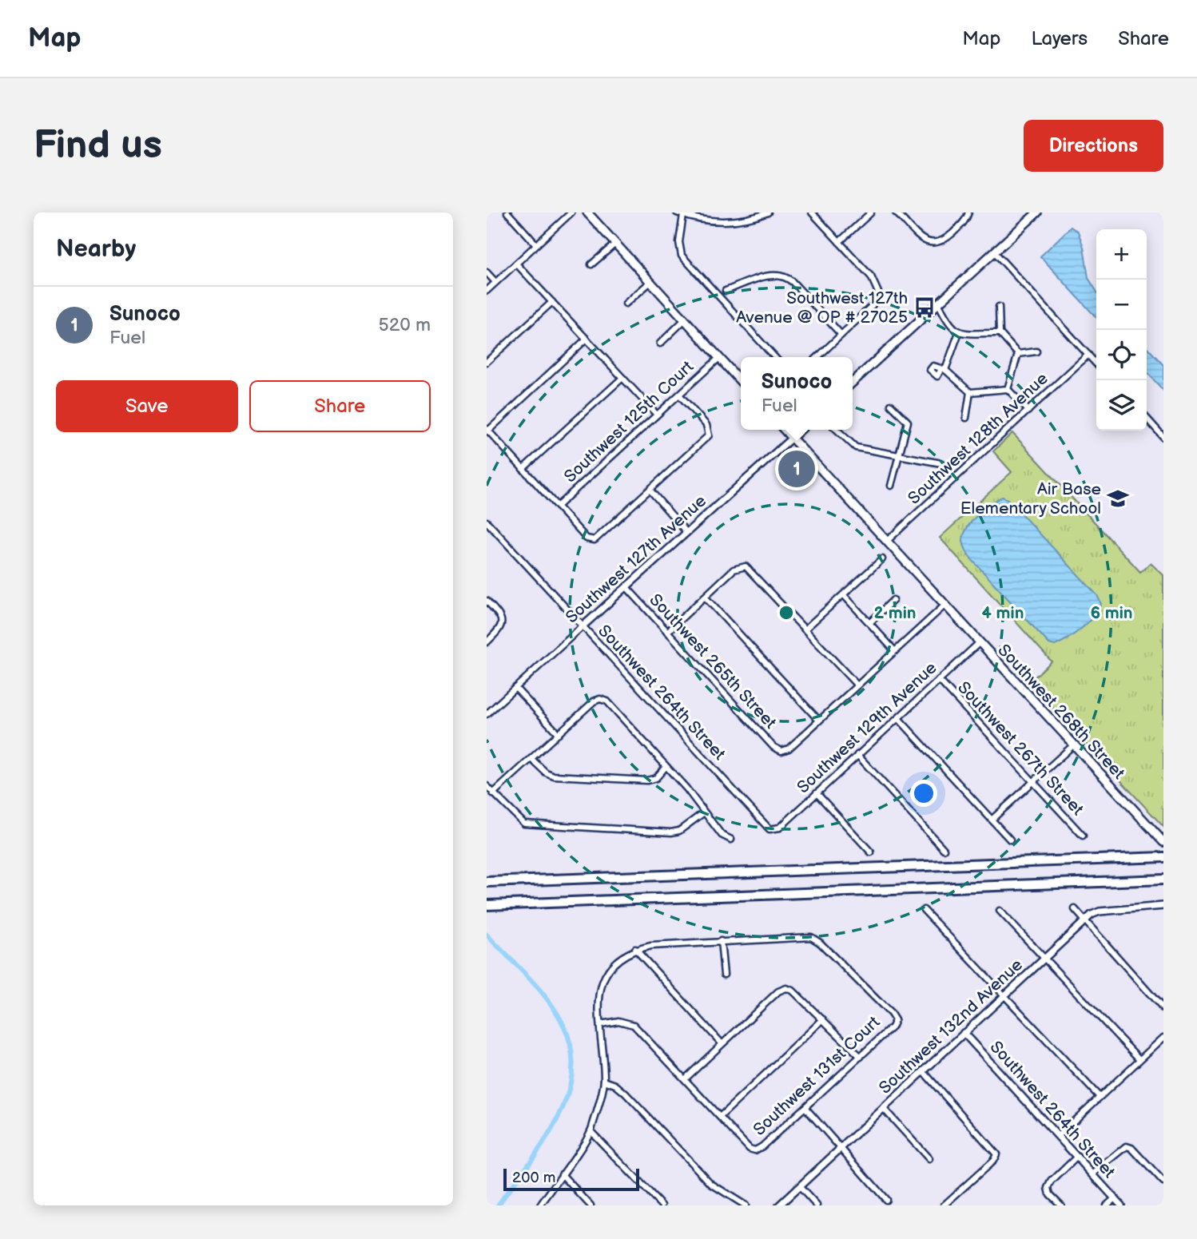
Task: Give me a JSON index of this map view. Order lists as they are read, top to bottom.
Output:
{
  "streets": {
    "main road": ["Southwest 127th Avenue", "Southwest 268th Street"],
    "street": [
      "Southwest 125th Court",
      "Southwest 128th Avenue",
      "Southwest 265th Street",
      "Southwest 264th Street",
      "Southwest 129th Avenue",
      "Southwest 267th Street",
      "Southwest 132nd Avenue",
      "Southwest 131st Court"
    ]
  },
  "crossings": [
    ["Southwest 128th Avenue", "Southwest 268th Street"],
    ["Southwest 127th Avenue", "Southwest 265th Street"],
    ["Southwest 127th Avenue", "Southwest 264th Street"],
    ["Southwest 127th Avenue", "Southwest 268th Street"],
    ["Southwest 264th Street", "Southwest 129th Avenue"],
    ["Southwest 264th Street", "Southwest 132nd Avenue"],
    ["Southwest 268th Street", "Southwest 129th Avenue"],
    ["Southwest 129th Avenue", "Southwest 267th Street"]
  ],
  "places": {
    "bus stop": ["Southwest 127th Avenue @ OP # 27025"],
    "school or university": ["Air Base Elementary School"]
  },
  "scale_bar": "200 m",
  "page": {
    "header": "Map",
    "nav": ["Map", "Layers", "Share"],
    "buttons": [
      "Directions",
      ["Save", "Share"]
    ],
    "title": "Find us",
    "heading": "Nearby",
    "map_buttons": ["+", "−"],
    "list": [
      {
        "mark": "1",
        "name": "Sunoco",
        "note": "Fuel",
        "value": "520 m"
      }
    ],
    "popup": ["Sunoco", "Fuel"],
    "pins": "1",
    "scale": "200 m"
  },
  "rings": ["2 min", "4 min", "6 min"]
}
